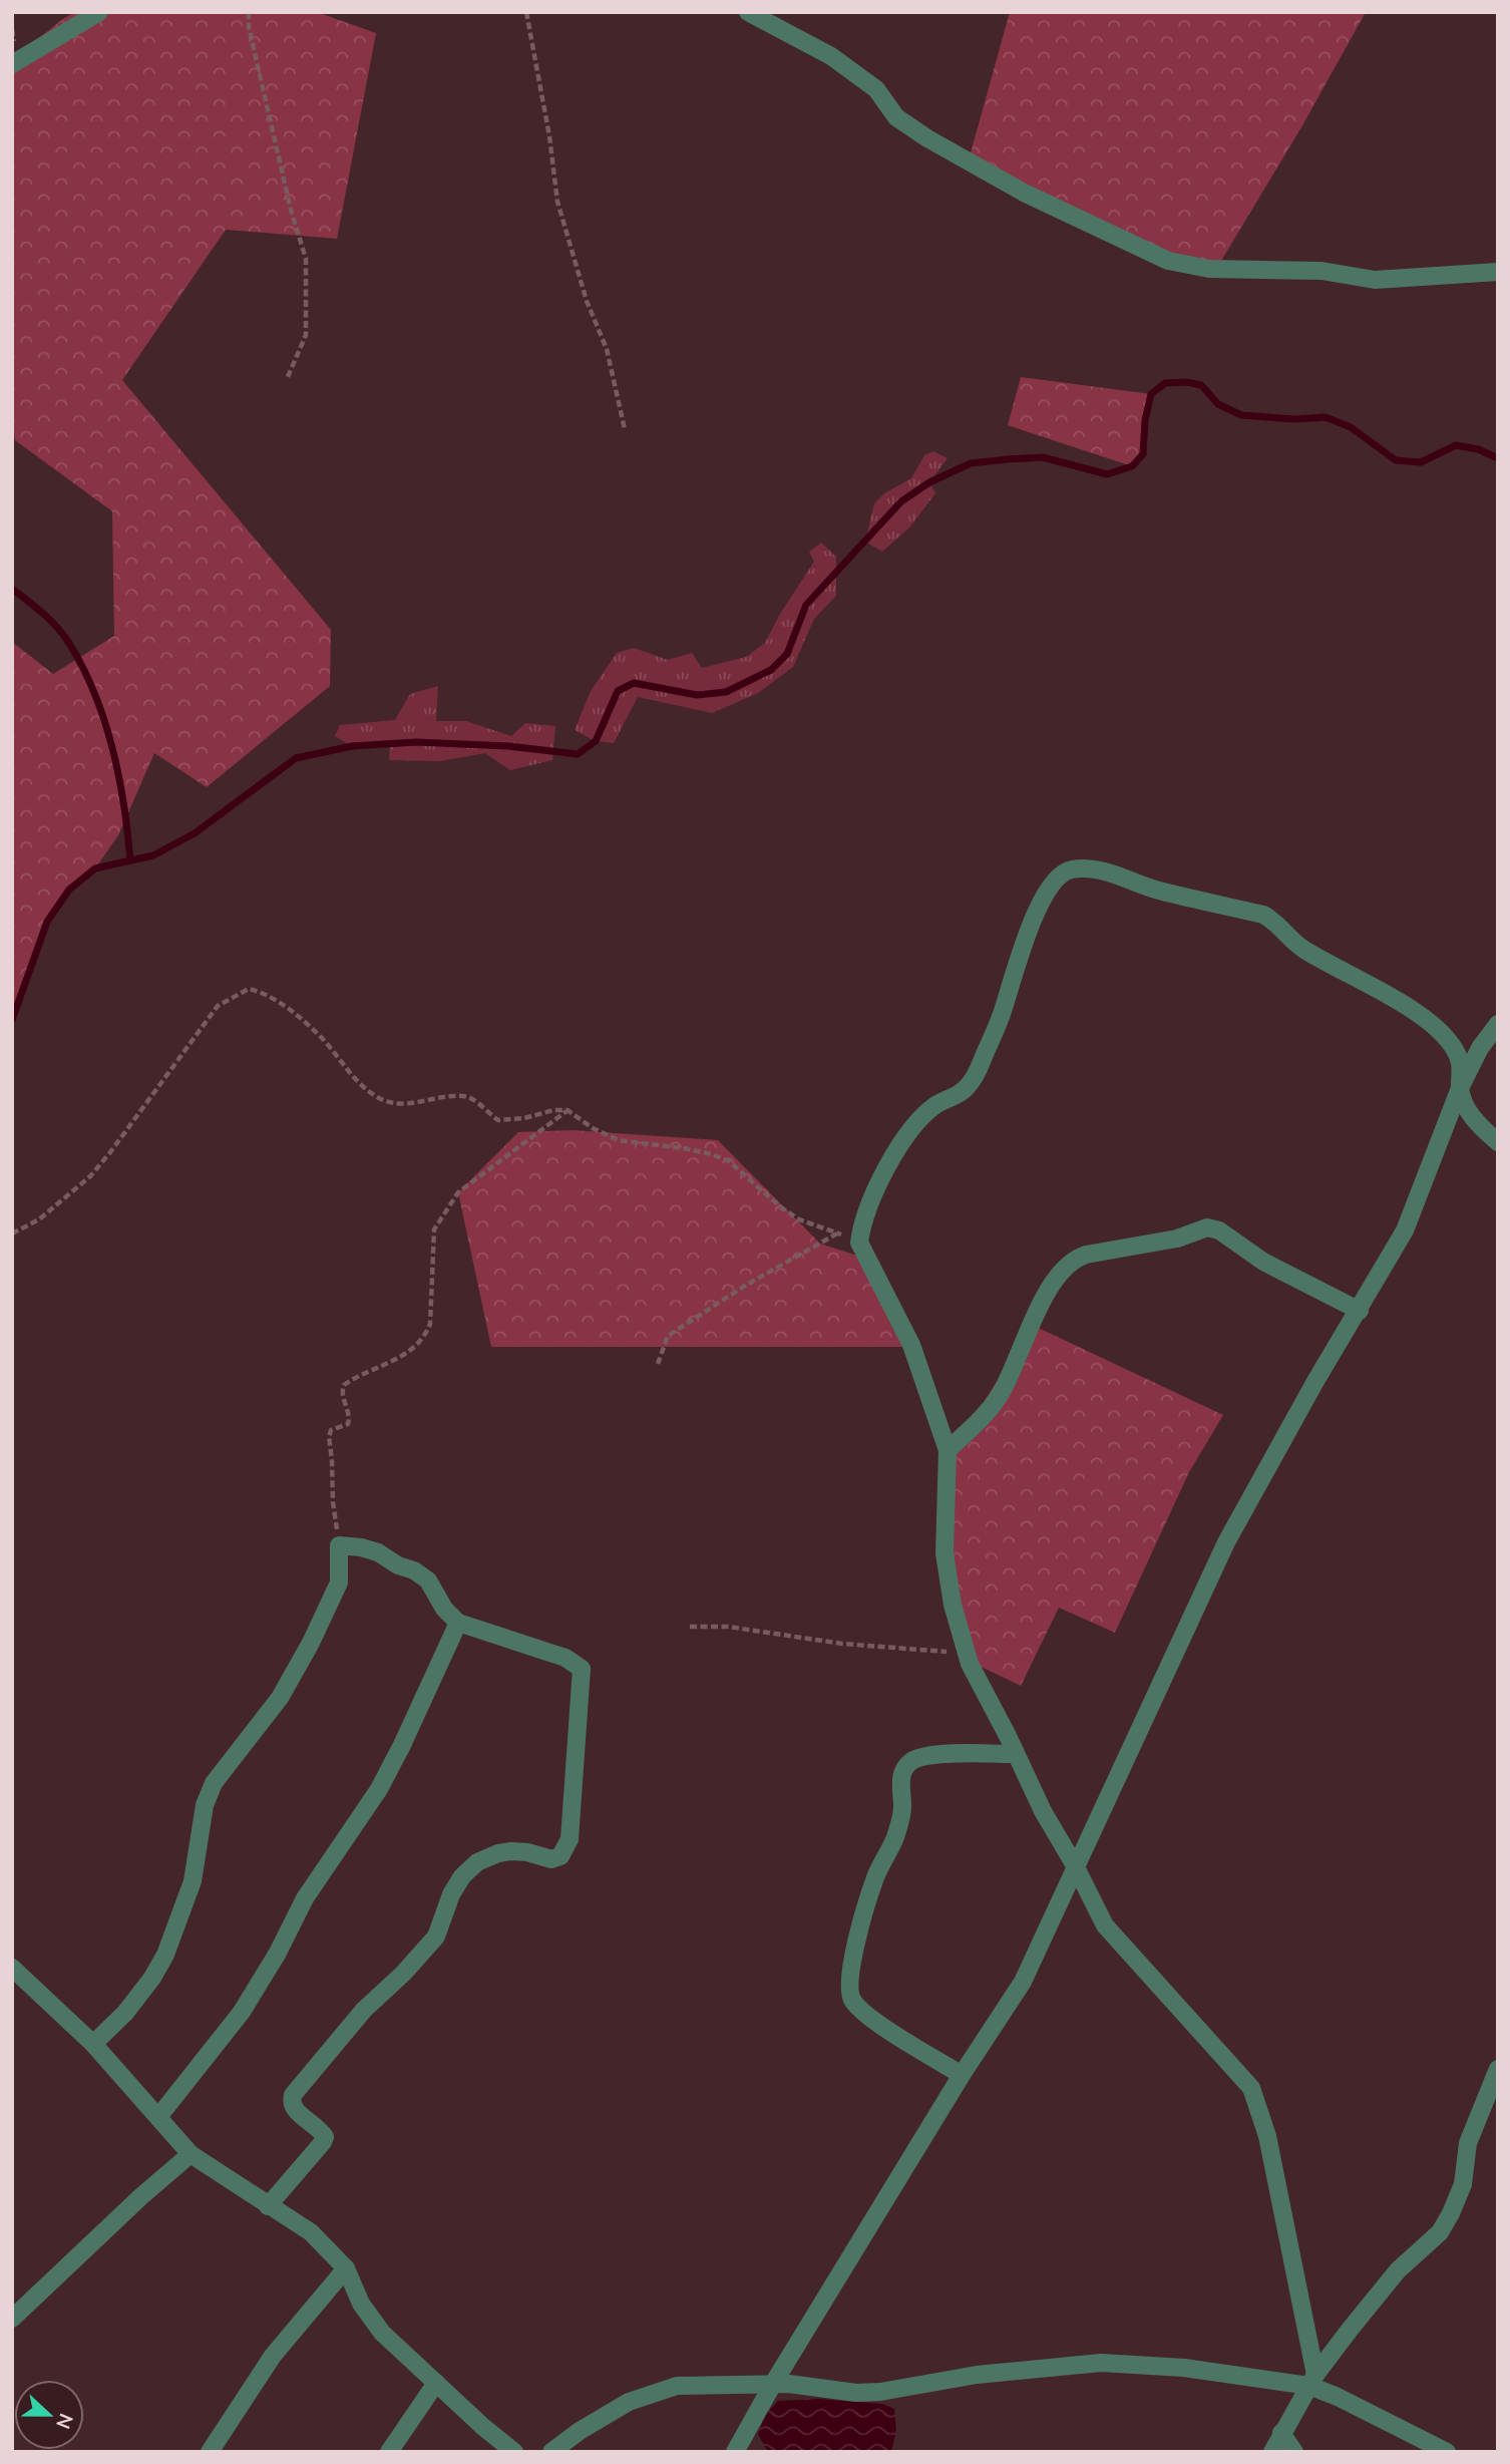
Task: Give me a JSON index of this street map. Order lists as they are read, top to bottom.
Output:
{
  "north": "right"
}
